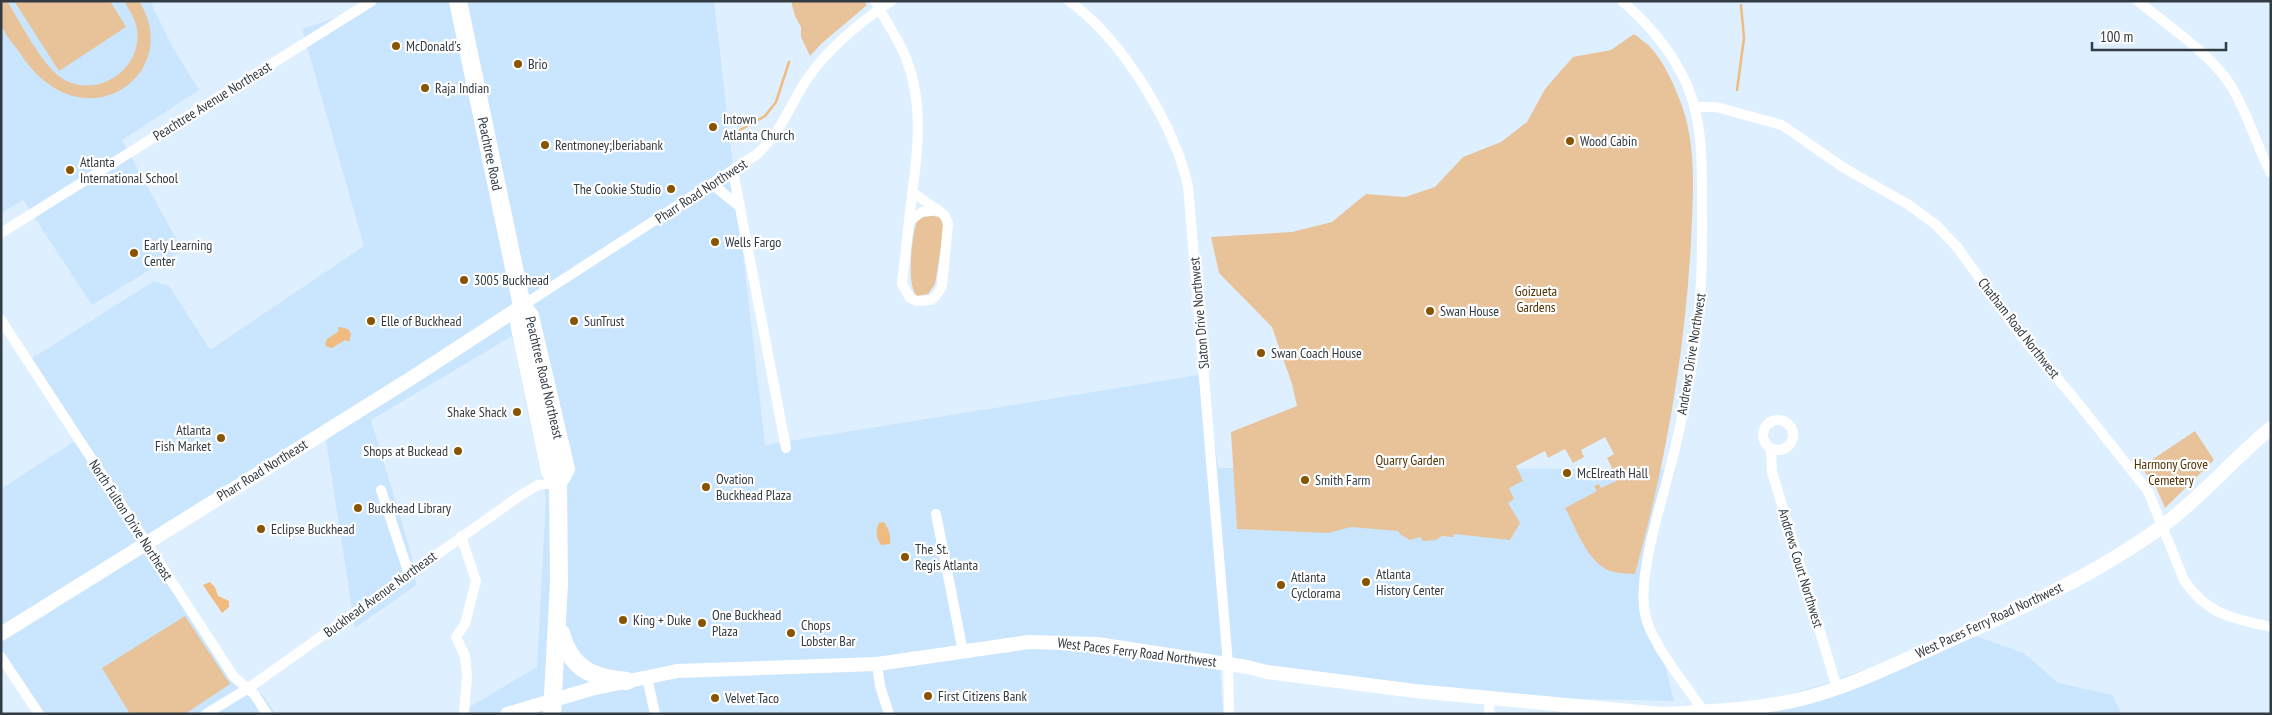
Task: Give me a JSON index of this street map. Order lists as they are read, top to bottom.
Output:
{
  "streets": {
    "highway": ["Peachtree Road", "Peachtree Road Northeast"],
    "main road": ["Pharr Road Northeast", "West Paces Ferry Road Northwest"],
    "street": [
      "Peachtree Avenue Northeast",
      "Pharr Road Northwest",
      "Slaton Drive Northwest",
      "Chatham Road Northwest",
      "Andrews Drive Northwest",
      "North Fulton Drive Northeast",
      "Andrews Court Northwest",
      "Buckhead Avenue Northeast"
    ]
  },
  "crossings": [
    ["Peachtree Road", "Pharr Road Northwest"],
    ["Peachtree Road", "Peachtree Road Northeast"],
    ["Peachtree Road", "Pharr Road Northeast"],
    ["Pharr Road Northwest", "Peachtree Road Northeast"],
    ["Pharr Road Northwest", "Pharr Road Northeast"],
    ["Slaton Drive Northwest", "West Paces Ferry Road Northwest"],
    ["Chatham Road Northwest", "Andrews Drive Northwest"],
    ["Chatham Road Northwest", "West Paces Ferry Road Northwest"],
    ["Andrews Drive Northwest", "West Paces Ferry Road Northwest"],
    ["Peachtree Road Northeast", "Pharr Road Northeast"],
    ["Peachtree Road Northeast", "Buckhead Avenue Northeast"],
    ["Peachtree Road Northeast", "West Paces Ferry Road Northwest"],
    ["Pharr Road Northeast", "North Fulton Drive Northeast"],
    ["North Fulton Drive Northeast", "Buckhead Avenue Northeast"],
    ["Andrews Court Northwest", "West Paces Ferry Road Northwest"]
  ],
  "parks": ["Goizueta Gardens", "Quarry Garden", "Harmony Grove Cemetery"],
  "places": [
    "McDonald's",
    "Brio",
    "Raja Indian",
    "Intown Atlanta Church",
    "Wood Cabin",
    "Rentmoney;Iberiabank",
    "Atlanta International School",
    "The Cookie Studio",
    "Wells Fargo",
    "Early Learning Center",
    "3005 Buckhead",
    "Swan House",
    "Elle of Buckhead",
    "SunTrust",
    "Swan Coach House",
    "Shake Shack",
    "Atlanta Fish Market",
    "Shops at Buckead",
    "McElreath Hall",
    "Smith Farm",
    "Ovation Buckhead Plaza",
    "Buckhead Library",
    "Eclipse Buckhead",
    "The St. Regis Atlanta",
    "Atlanta History Center",
    "Atlanta Cyclorama",
    "King + Duke",
    "One Buckhead Plaza",
    "Chops Lobster Bar",
    "First Citizens Bank",
    "Velvet Taco"
  ],
  "scale_bar": "100 m"
}
